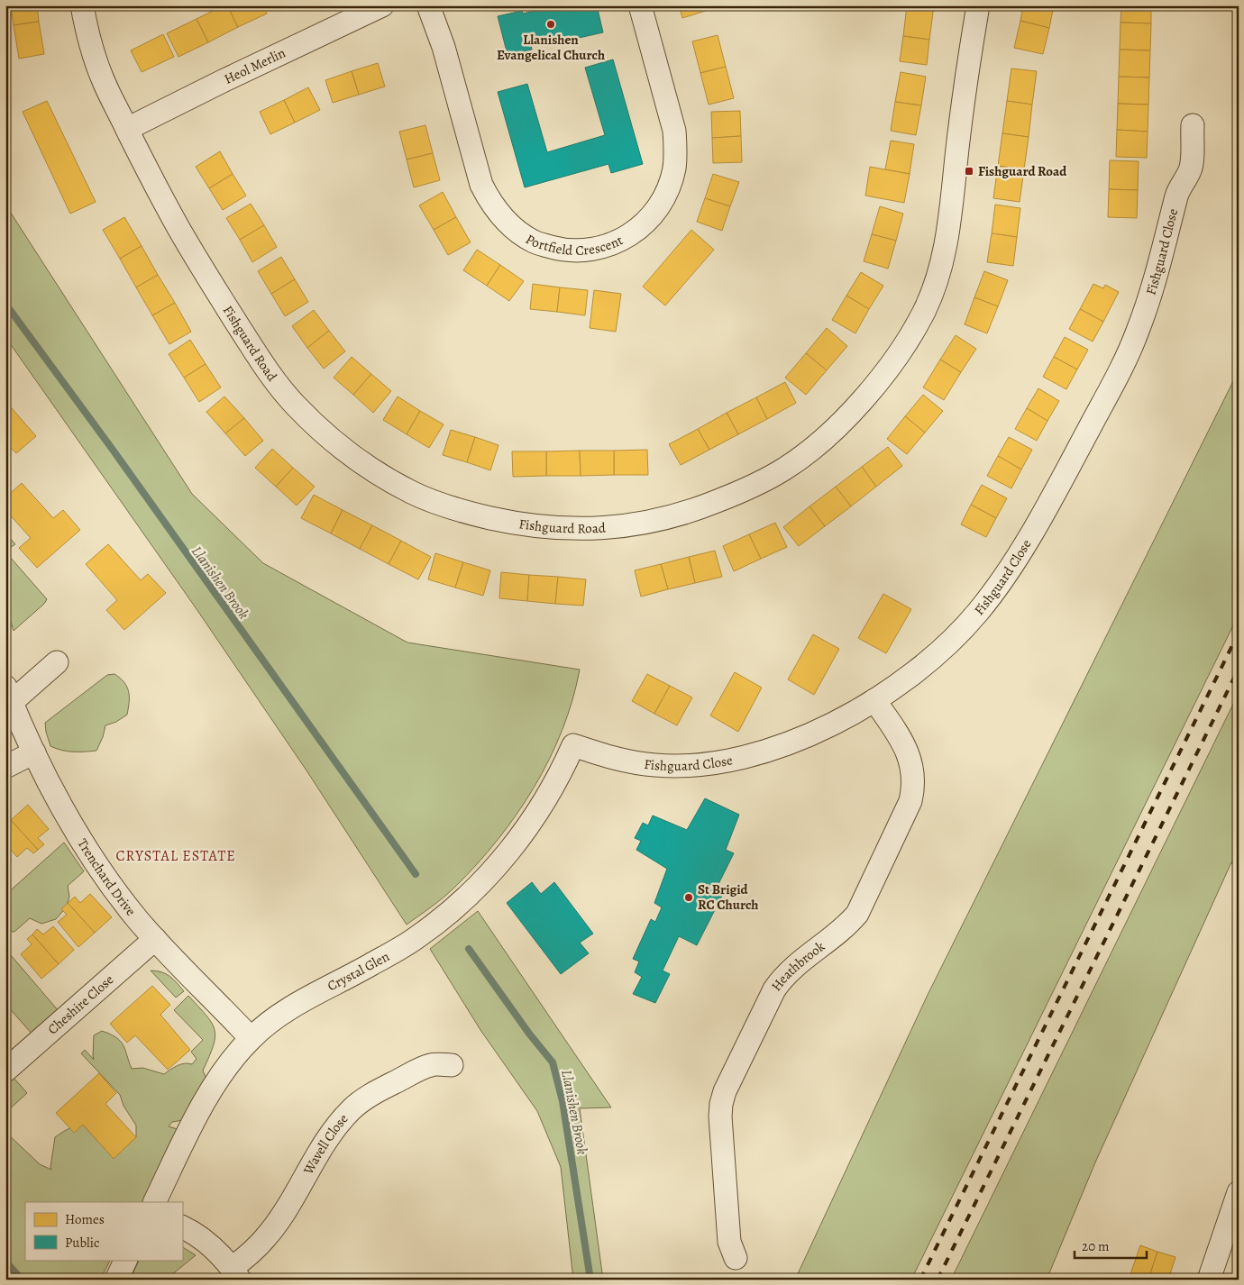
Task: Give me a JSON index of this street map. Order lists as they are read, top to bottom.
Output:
{
  "streets": {
    "street": [
      "Heol Merlin",
      "Portfield Crescent",
      "Fishguard Close",
      "Fishguard Road",
      "Trenchard Drive",
      "Heathbrook",
      "Crystal Glen",
      "Cheshire Close",
      "Wavell Close"
    ]
  },
  "crossings": [
    ["Heol Merlin", "Fishguard Road"],
    ["Fishguard Close", "Heathbrook"],
    ["Fishguard Close", "Crystal Glen"],
    ["Trenchard Drive", "Crystal Glen"],
    ["Trenchard Drive", "Cheshire Close"]
  ],
  "districts": ["CRYSTAL ESTATE"],
  "water": ["Llanishen Brook"],
  "places": {
    "other": ["Llanishen Evangelical Church", "St Brigid RC Church"],
    "transit": ["Fishguard Road"]
  },
  "legend": ["Homes", "Public"],
  "scale_bar": "20 m"
}
